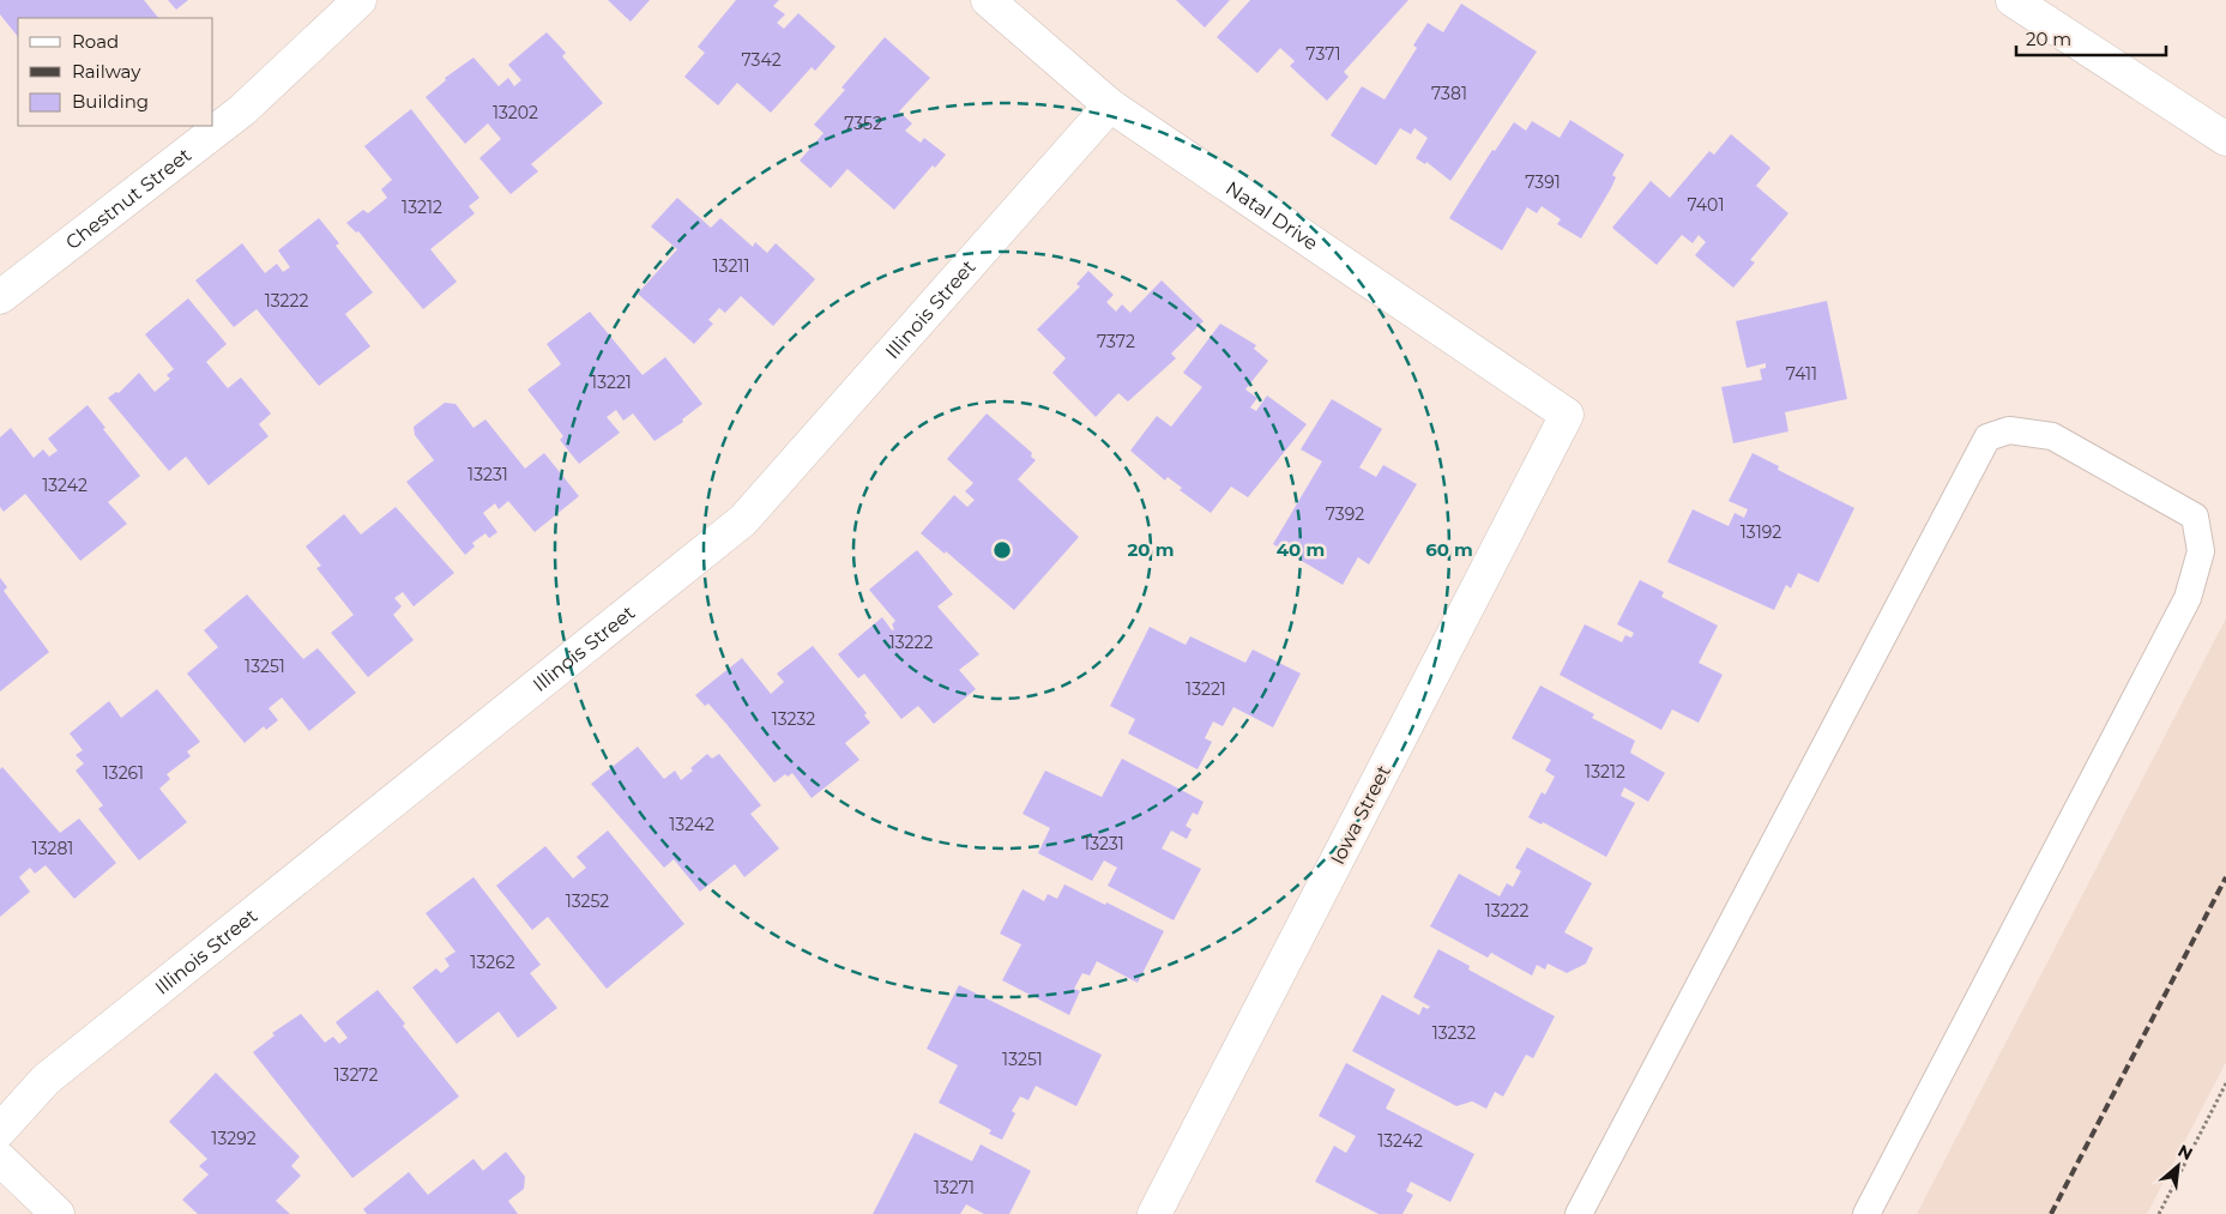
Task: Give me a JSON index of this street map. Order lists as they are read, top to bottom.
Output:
{
  "streets": {
    "main road": [
      "Chestnut Street",
      "Natal Drive",
      "Illinois Street",
      "Iowa Street"
    ]
  },
  "crossings": [
    ["Natal Drive", "Illinois Street"],
    ["Natal Drive", "Iowa Street"]
  ],
  "house_numbers": [
    "7371",
    "7342",
    "7381",
    "13202",
    "7352",
    "7391",
    "7401",
    "13212",
    "13211",
    "13222",
    "7372",
    "7411",
    "13221",
    "13231",
    "13242",
    "7392",
    "13192",
    "13222",
    "13251",
    "13221",
    "13232",
    "13212",
    "13261",
    "13242",
    "13231",
    "13281",
    "13252",
    "13222",
    "13262",
    "13232",
    "13251",
    "13272",
    "13292",
    "13242",
    "13271"
  ],
  "legend": ["Road", "Railway", "Building"],
  "scale_bar": "20 m",
  "north": "top right",
  "rings": ["20 m", "40 m", "60 m"]
}
